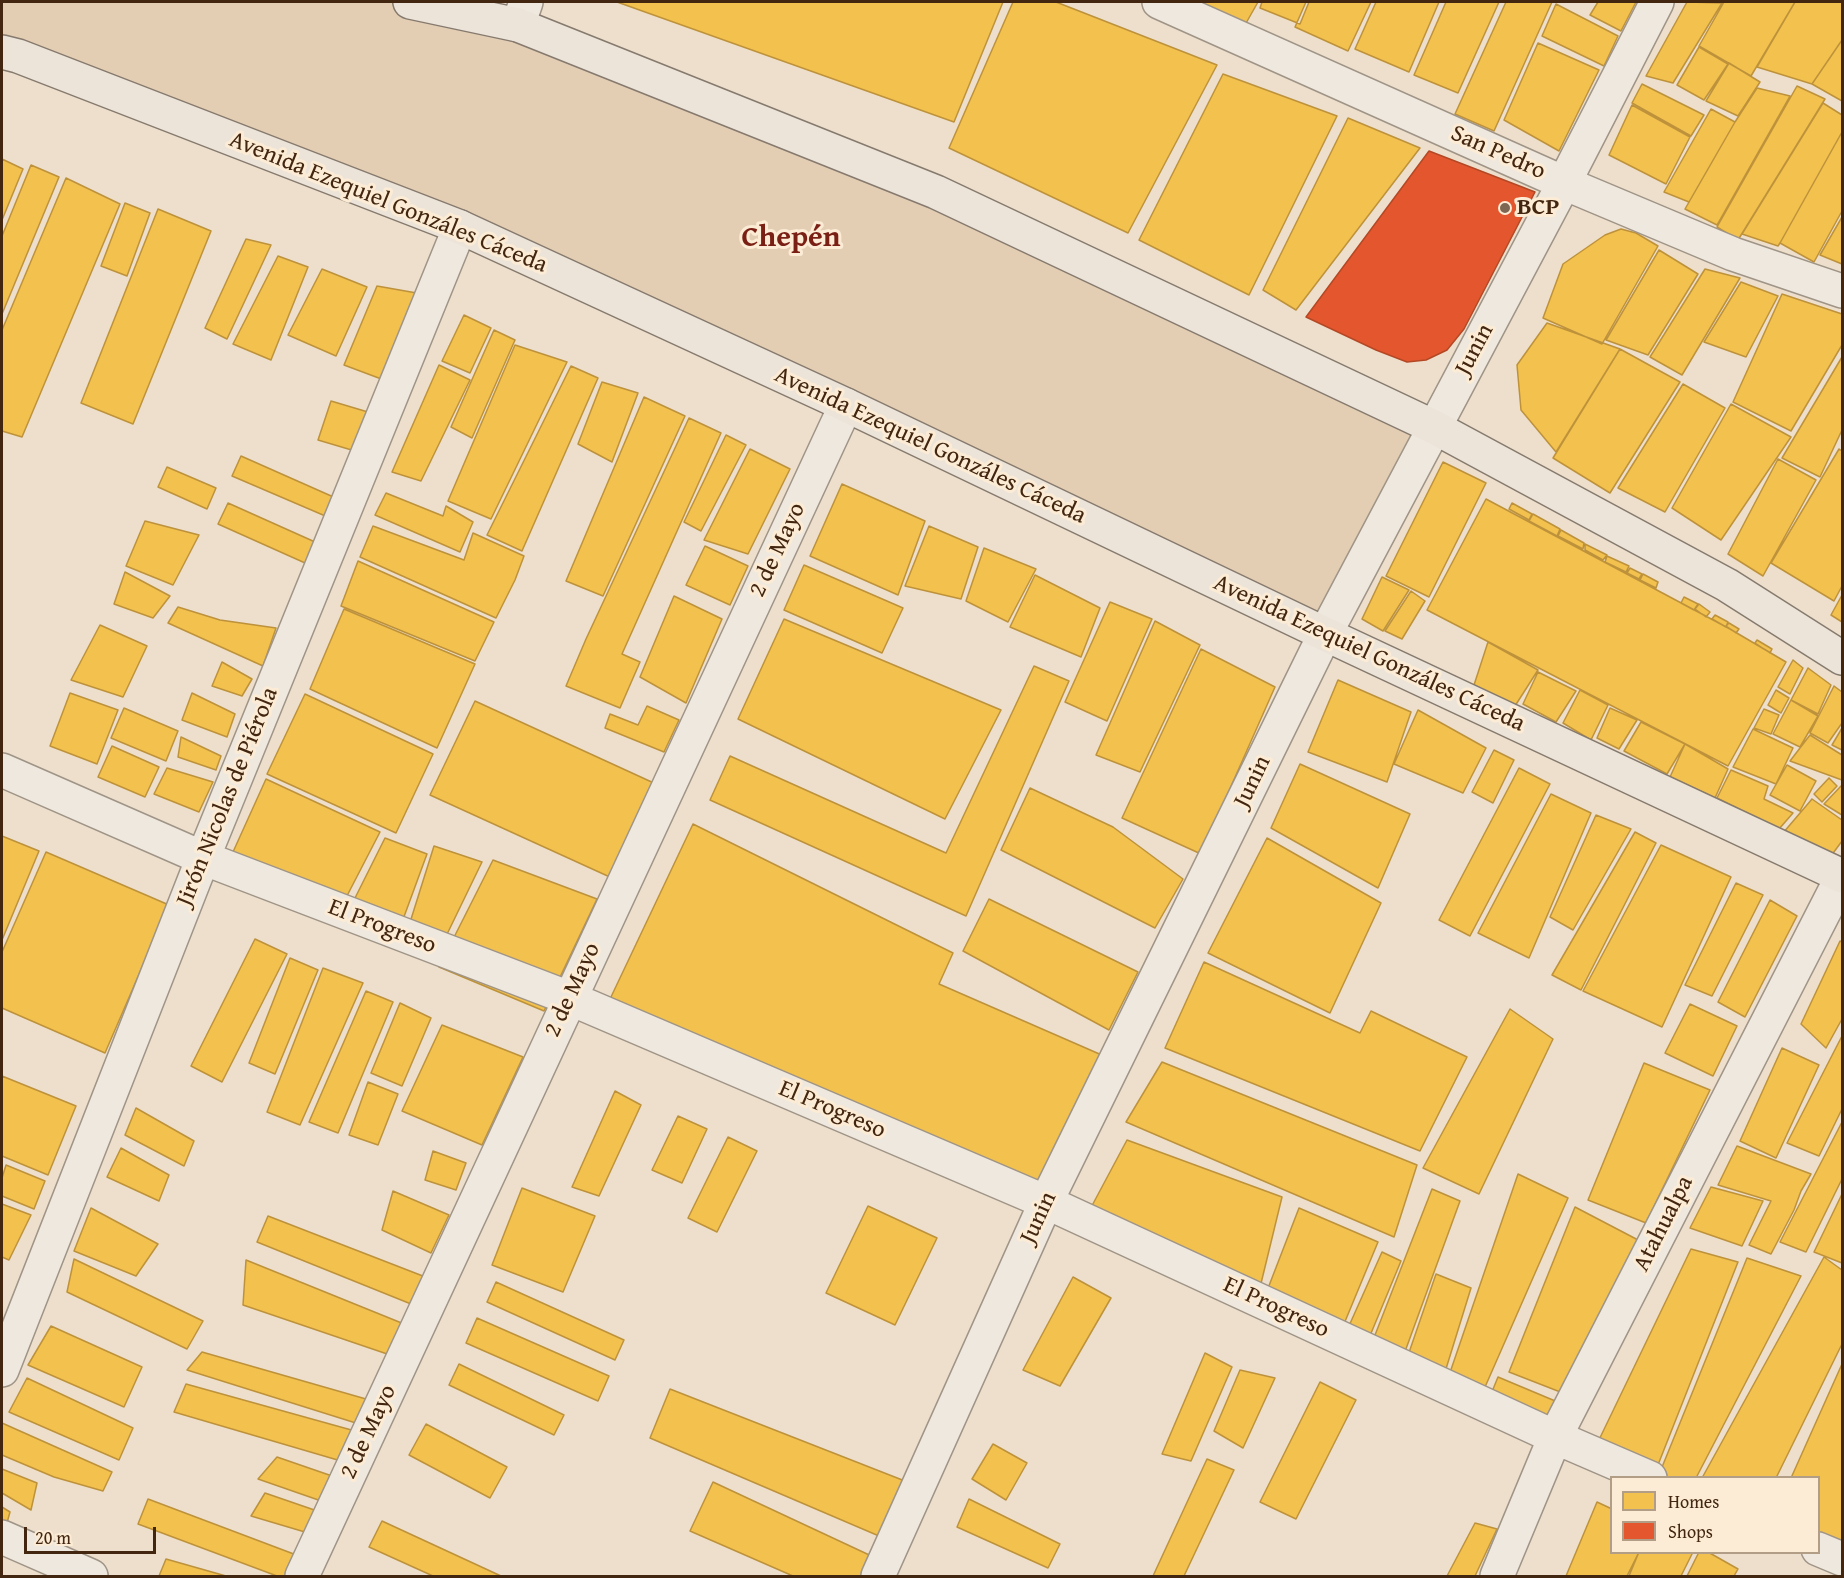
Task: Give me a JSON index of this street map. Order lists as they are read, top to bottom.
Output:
{
  "streets": {
    "main road": ["Avenida Ezequiel Gonzáles Cáceda"],
    "street": [
      "San Pedro",
      "Junin",
      "2 de Mayo",
      "Jirón Nicolas de Piérola",
      "El Progreso",
      "Atahualpa"
    ]
  },
  "crossings": [
    ["San Pedro", "Junin"],
    ["Avenida Ezequiel Gonzáles Cáceda", "Junin"],
    ["Avenida Ezequiel Gonzáles Cáceda", "2 de Mayo"],
    ["Avenida Ezequiel Gonzáles Cáceda", "Jirón Nicolas de Piérola"],
    ["Avenida Ezequiel Gonzáles Cáceda", "Atahualpa"],
    ["Junin", "El Progreso"],
    ["2 de Mayo", "El Progreso"],
    ["Jirón Nicolas de Piérola", "El Progreso"],
    ["El Progreso", "Atahualpa"]
  ],
  "districts": ["Chepén"],
  "places": ["BCP"],
  "legend": ["Homes", "Shops"],
  "scale_bar": "20 m"
}
